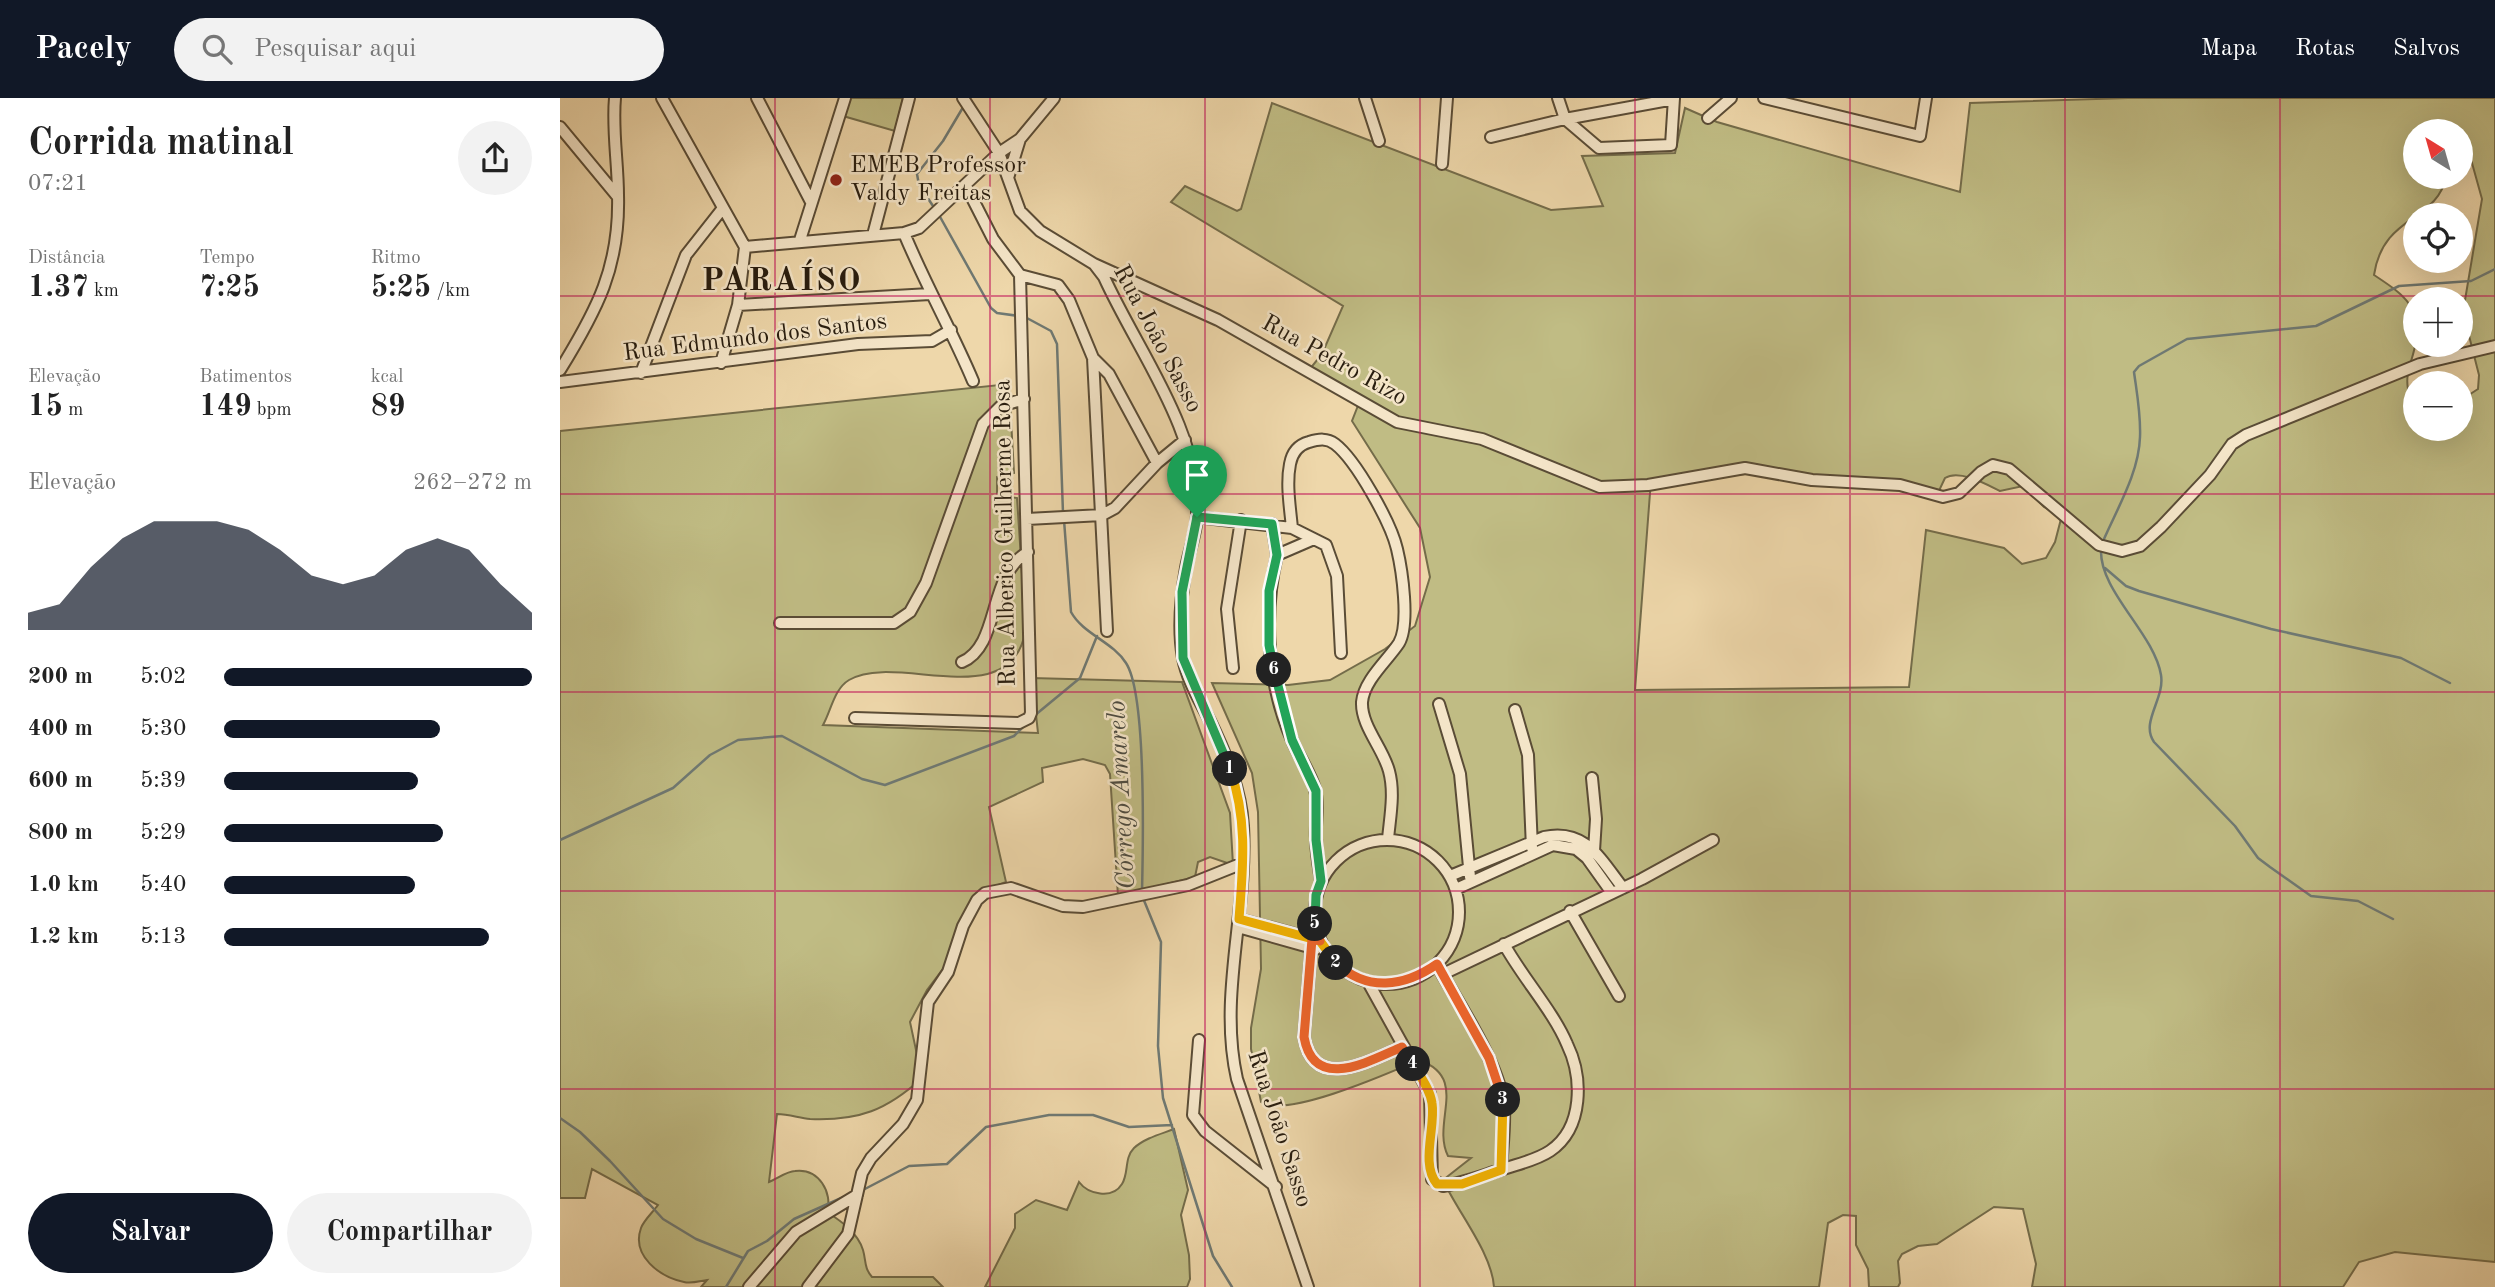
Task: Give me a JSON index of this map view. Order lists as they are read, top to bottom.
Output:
{
  "streets": {
    "street": [
      "Rua Edmundo dos Santos",
      "Rua João Sasso",
      "Rua Pedro Rizo",
      "Rua Alberico Guilherme Rosa"
    ]
  },
  "crossings": [
    ["Rua João Sasso", "Rua Pedro Rizo"]
  ],
  "districts": ["PARAÍSO"],
  "water": ["Córrego Amarelo"],
  "places": ["EMEB Professor Valdy Freitas"],
  "north": "top left",
  "page": {
    "header": "Pacely",
    "search": "Pesquisar aqui",
    "nav": ["Mapa", "Rotas", "Salvos"],
    "heading": ["Corrida matinal", "07:21"],
    "map_buttons": ["+", "−"],
    "stats": [
      ["Distância", "1.37 km"],
      ["Tempo", "7:25"],
      ["Ritmo", "5:25 /km"],
      ["Elevação", "15 m"],
      ["Batimentos", "149 bpm"],
      ["kcal", "89"]
    ],
    "chart": ["Elevação", "262–272 m"],
    "list": [
      {
        "name": "200 m",
        "note": "5:02"
      },
      {
        "name": "400 m",
        "note": "5:30"
      },
      {
        "name": "600 m",
        "note": "5:39"
      },
      {
        "name": "800 m",
        "note": "5:29"
      },
      {
        "name": "1.0 km",
        "note": "5:40"
      },
      {
        "name": "1.2 km",
        "note": "5:13"
      }
    ],
    "pins": [
      "6",
      "1",
      "5",
      "2",
      "4",
      "3"
    ],
    "buttons": ["Salvar", "Compartilhar"]
  }
}
